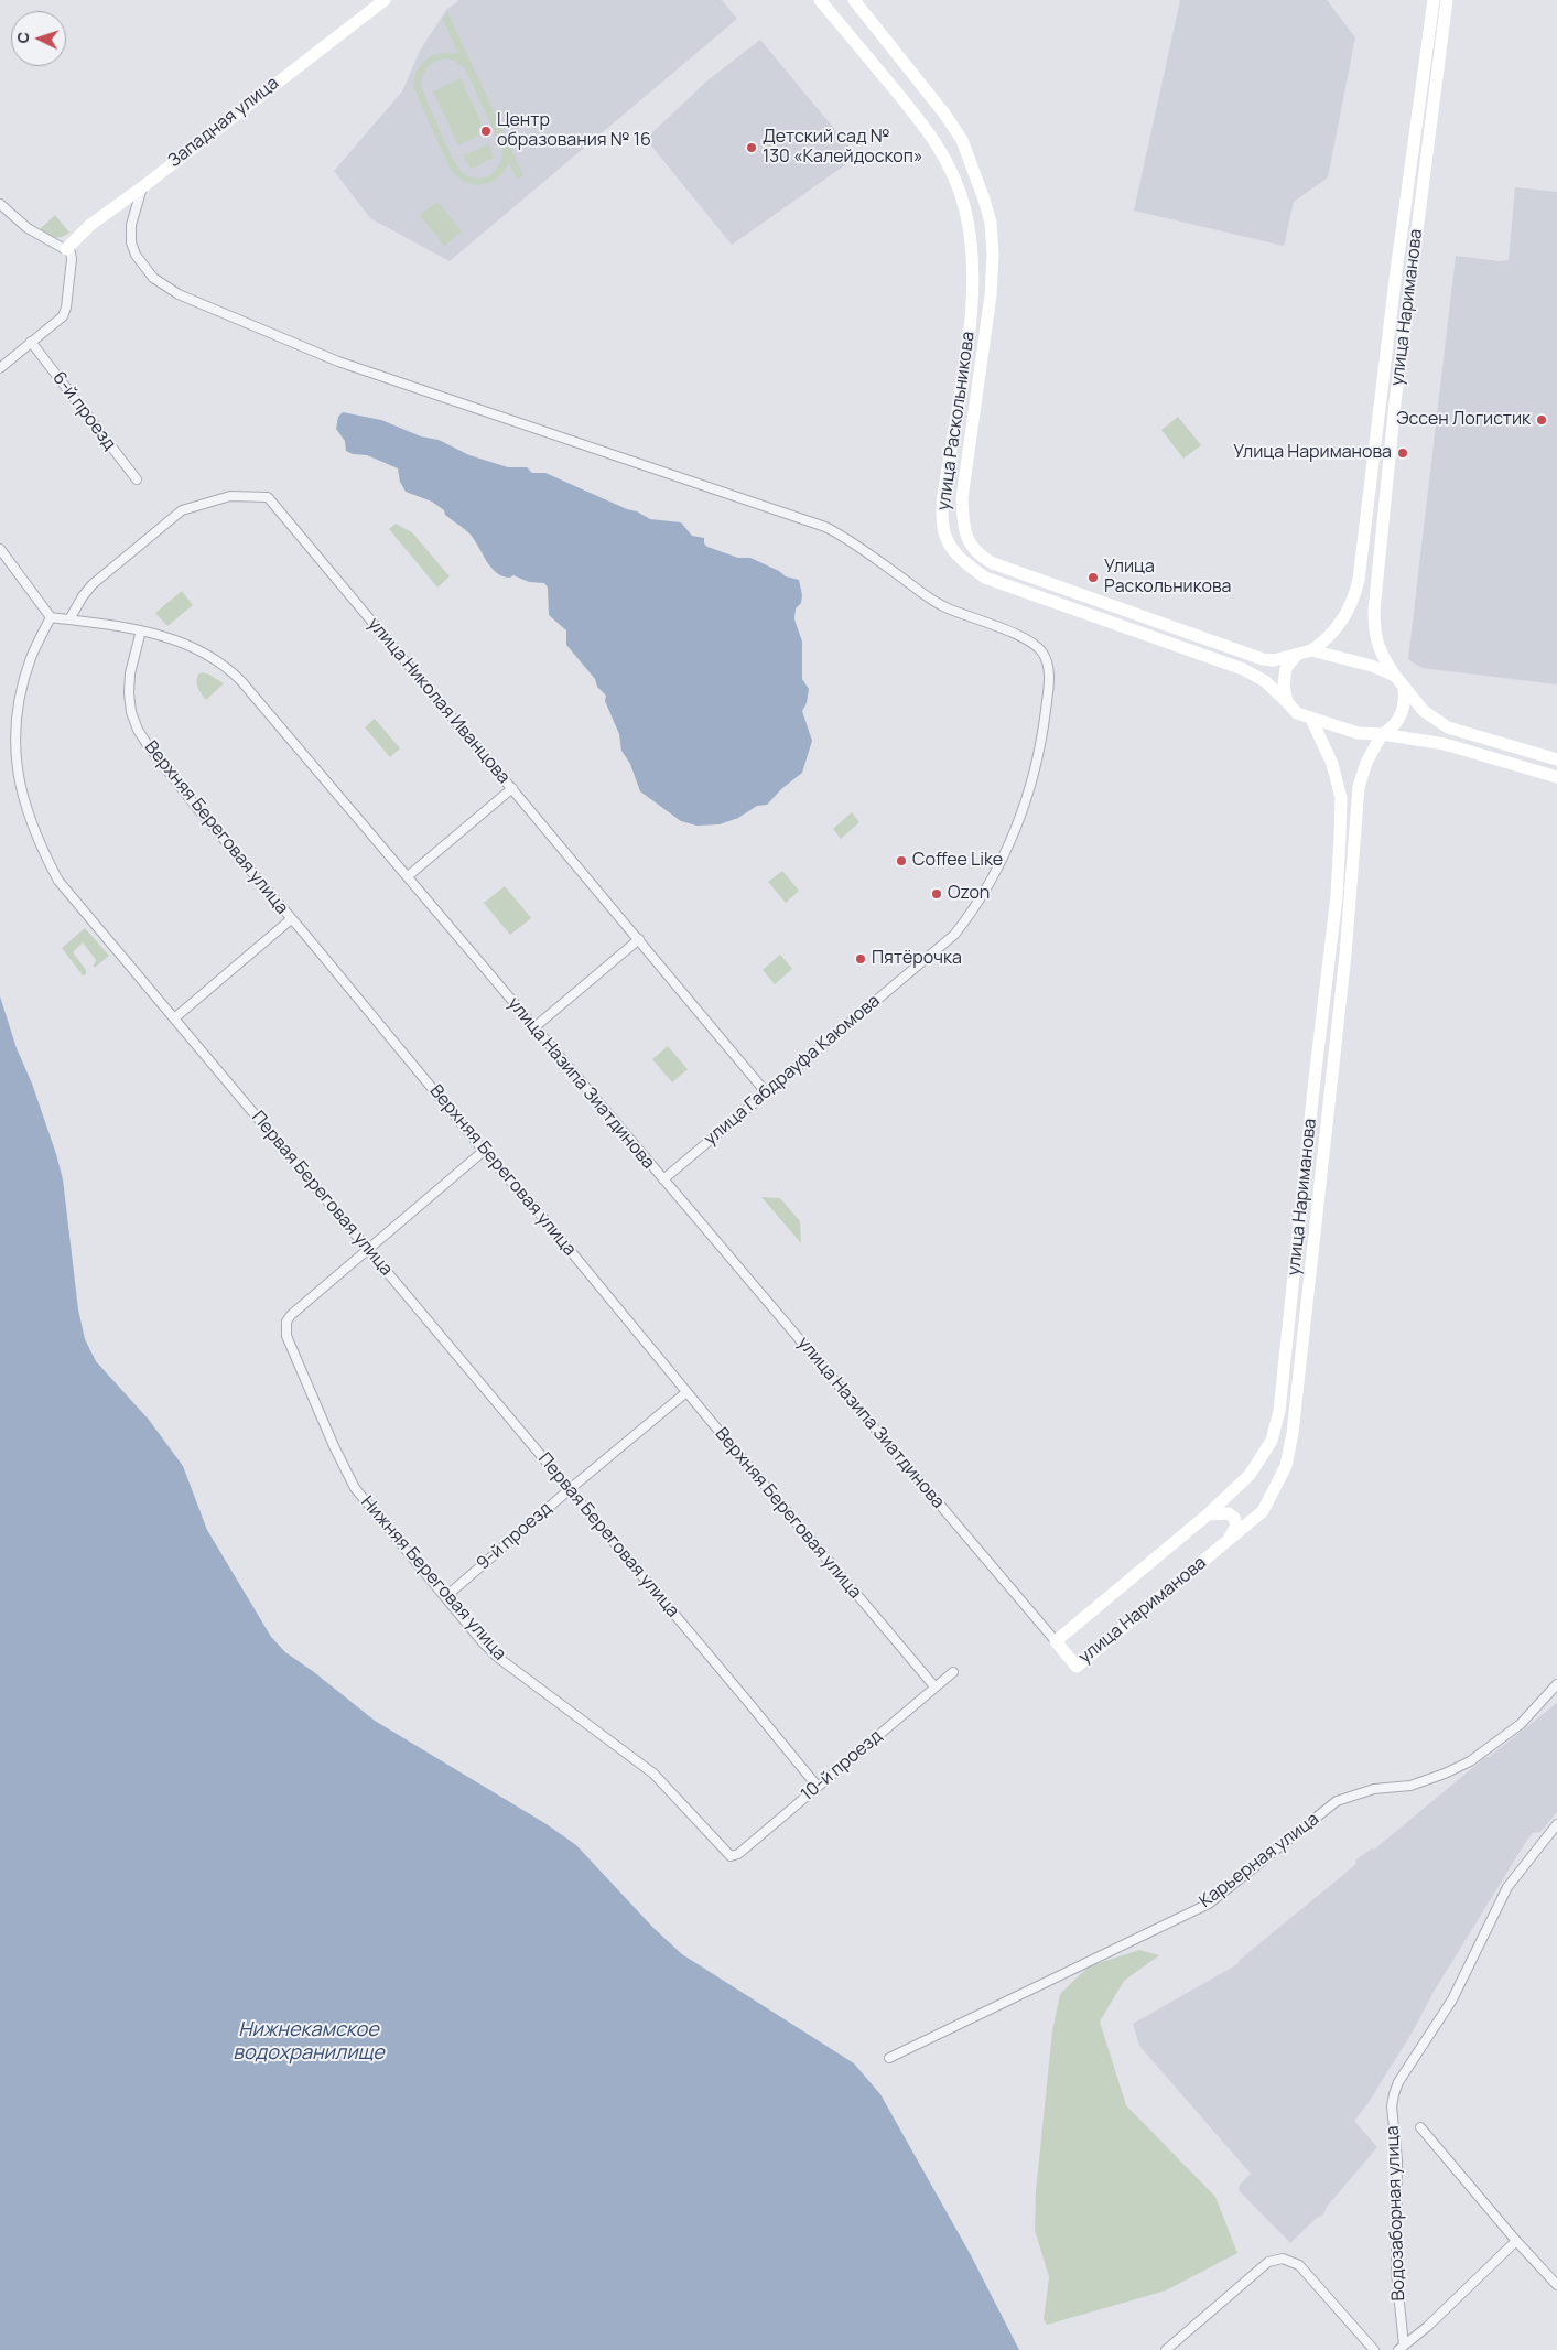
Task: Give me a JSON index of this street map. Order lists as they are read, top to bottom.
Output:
{
  "streets": {
    "main road": ["Западная улица", "улица Нариманова", "улица Раскольникова"],
    "street": [
      "6-й проезд",
      "улица Николая Иванцова",
      "Верхняя Береговая улица",
      "улица Габдрауфа Каюмова",
      "улица Назипа Зиатдинова",
      "Первая Береговая улица",
      "9-й проезд",
      "Нижняя Береговая улица",
      "10-й проезд",
      "Карьерная улица",
      "Водозаборная улица"
    ]
  },
  "crossings": [
    ["Западная улица", "улица Габдрауфа Каюмова"],
    ["улица Нариманова", "улица Раскольникова"],
    ["улица Нариманова", "улица Назипа Зиатдинова"],
    ["улица Николая Иванцова", "улица Габдрауфа Каюмова"],
    ["улица Николая Иванцова", "улица Назипа Зиатдинова"],
    ["Верхняя Береговая улица", "улица Назипа Зиатдинова"],
    ["Верхняя Береговая улица", "9-й проезд"],
    ["Верхняя Береговая улица", "10-й проезд"],
    ["улица Габдрауфа Каюмова", "улица Назипа Зиатдинова"],
    ["улица Назипа Зиатдинова", "Первая Береговая улица"],
    ["Первая Береговая улица", "9-й проезд"],
    ["Первая Береговая улица", "Нижняя Береговая улица"],
    ["Первая Береговая улица", "10-й проезд"],
    ["9-й проезд", "Нижняя Береговая улица"],
    ["Нижняя Береговая улица", "10-й проезд"]
  ],
  "water": ["Нижнекамское водохранилище"],
  "places": [
    "Центр образования № 16",
    "Детский сад № 130 «Калейдоскоп»",
    "Эссен Логистик",
    "Улица Нариманова",
    "Улица Раскольникова",
    "Coffee Like",
    "Ozon",
    "Пятёрочка"
  ],
  "north": "left"
}
